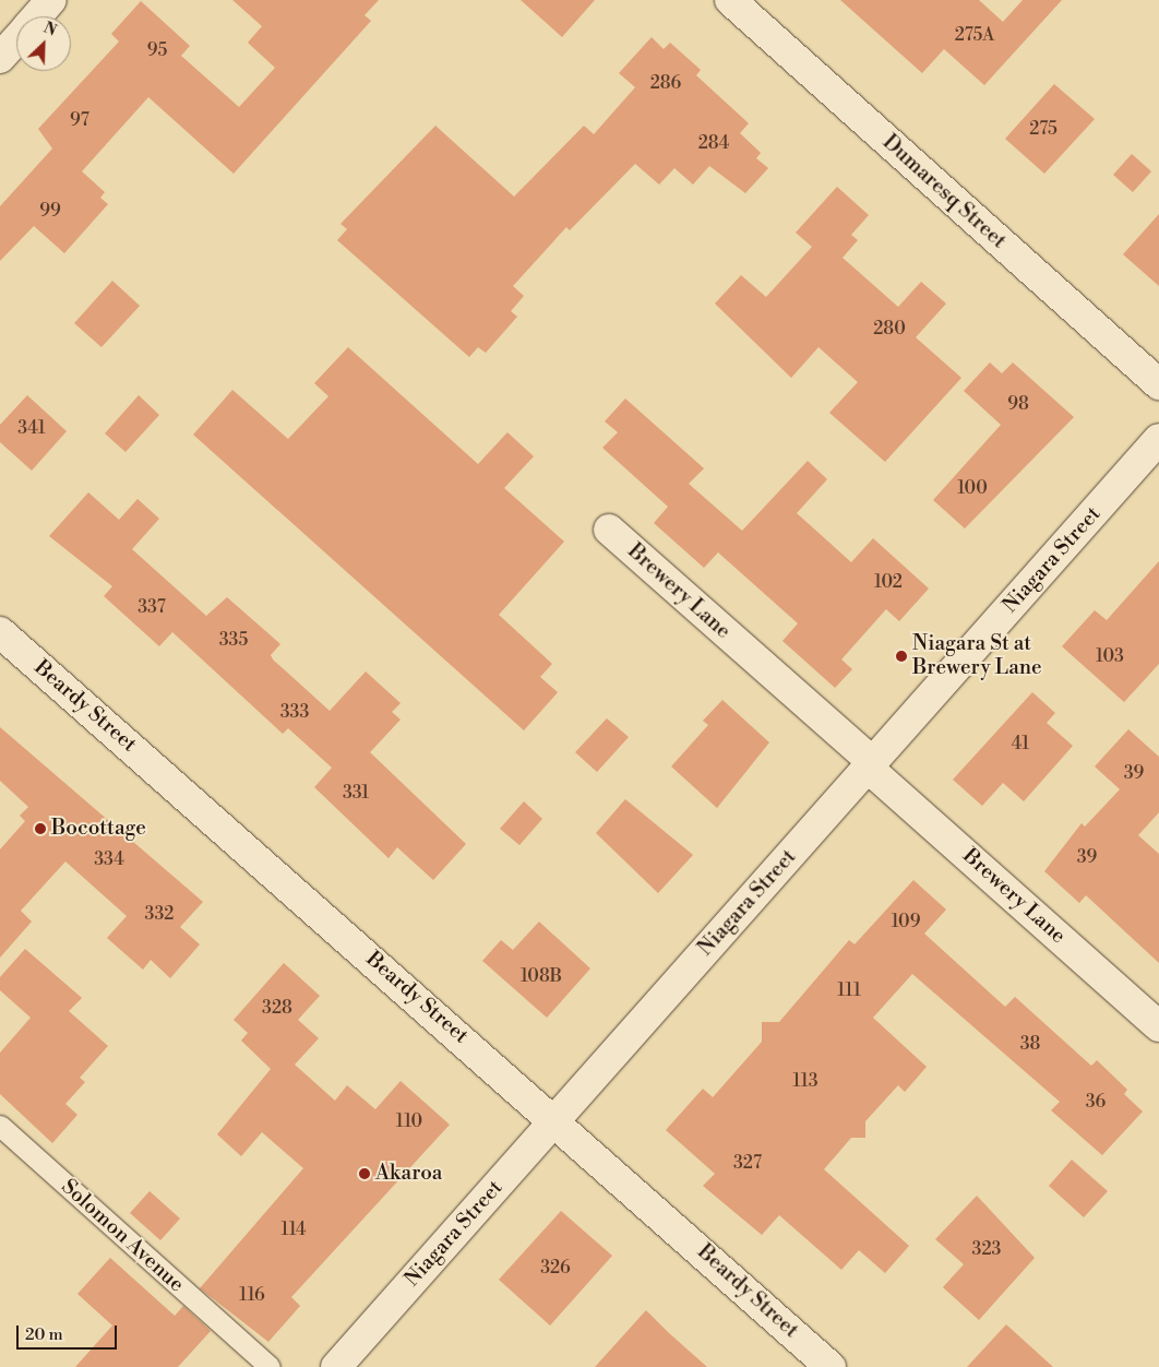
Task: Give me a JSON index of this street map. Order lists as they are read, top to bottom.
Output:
{
  "streets": {
    "street": [
      "Dumaresq Street",
      "Niagara Street",
      "Brewery Lane",
      "Beardy Street"
    ],
    "lane": ["Solomon Avenue"]
  },
  "crossings": [
    ["Niagara Street", "Brewery Lane"],
    ["Niagara Street", "Beardy Street"]
  ],
  "places": ["Niagara St at Brewery Lane", "Bocottage", "Akaroa"],
  "house_numbers": [
    "275A",
    "95",
    "286",
    "97",
    "275",
    "284",
    "99",
    "280",
    "98",
    "341",
    "100",
    "102",
    "337",
    "335",
    "103",
    "333",
    "41",
    "39",
    "331",
    "39",
    "334",
    "332",
    "109",
    "108B",
    "111",
    "328",
    "38",
    "113",
    "36",
    "110",
    "327",
    "114",
    "323",
    "326",
    "116"
  ],
  "scale_bar": "20 m",
  "north": "top right"
}
